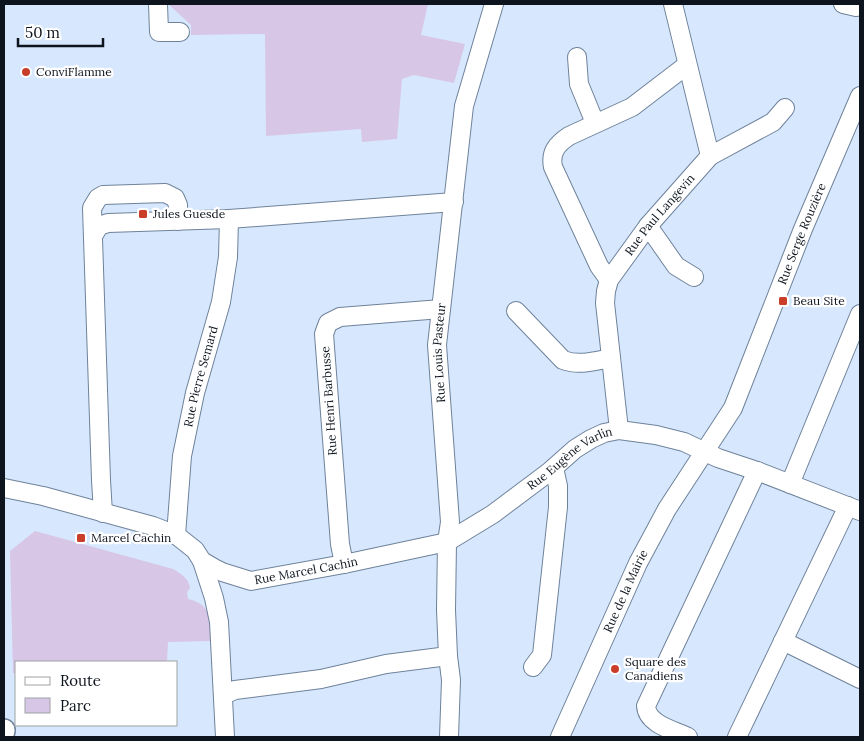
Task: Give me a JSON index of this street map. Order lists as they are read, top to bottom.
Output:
{
  "streets": {
    "street": [
      "Rue Paul Langevin",
      "Rue Serge Rouzière",
      "Rue Louis Pasteur",
      "Rue Pierre Semard",
      "Rue Henri Barbusse",
      "Rue Eugène Varlin",
      "Rue Marcel Cachin",
      "Rue de la Mairie"
    ]
  },
  "crossings": [
    ["Rue Paul Langevin", "Rue Eugène Varlin"],
    ["Rue Serge Rouzière", "Rue Eugène Varlin"],
    ["Rue Serge Rouzière", "Rue de la Mairie"],
    ["Rue Louis Pasteur", "Rue Henri Barbusse"],
    ["Rue Louis Pasteur", "Rue Eugène Varlin"],
    ["Rue Louis Pasteur", "Rue Marcel Cachin"],
    ["Rue Pierre Semard", "Rue Marcel Cachin"],
    ["Rue Henri Barbusse", "Rue Marcel Cachin"],
    ["Rue Eugène Varlin", "Rue Marcel Cachin"],
    ["Rue Eugène Varlin", "Rue de la Mairie"]
  ],
  "places": {
    "other": ["ConviFlamme", "Square des Canadiens"],
    "transit": ["Jules Guesde", "Beau Site", "Marcel Cachin"]
  },
  "legend": ["Route", "Parc"],
  "scale_bar": "50 m"
}
